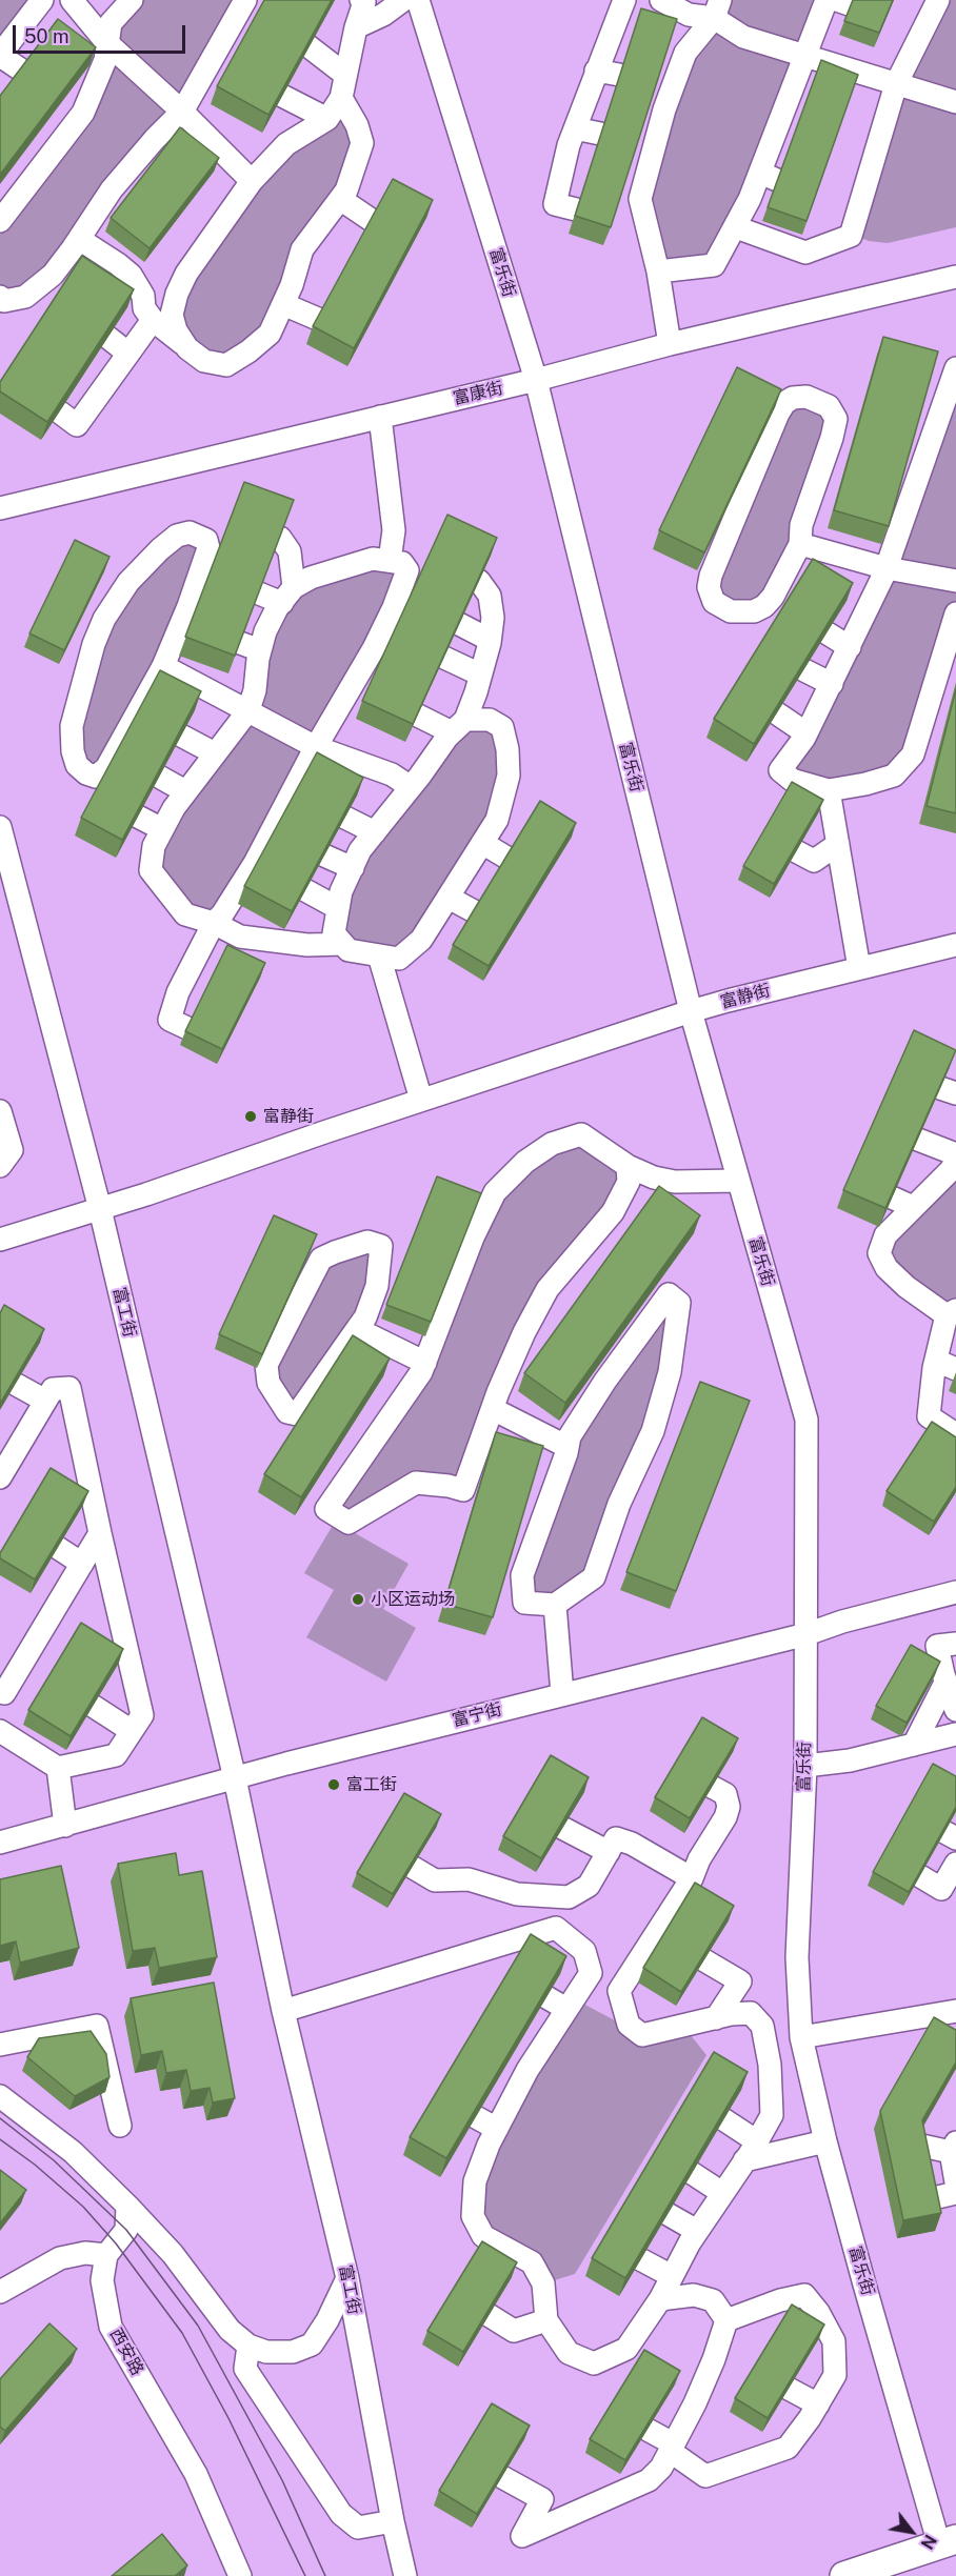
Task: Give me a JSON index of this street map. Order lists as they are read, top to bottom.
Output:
{
  "streets": {
    "street": [
      "富乐街",
      "富康街",
      "富静街",
      "富工街",
      "富宁街",
      "西安路"
    ]
  },
  "crossings": [
    ["富乐街", "富康街"],
    ["富乐街", "富静街"],
    ["富乐街", "富宁街"],
    ["富静街", "富工街"],
    ["富工街", "富宁街"]
  ],
  "places": ["富静街", "小区运动场", "富工街"],
  "scale_bar": "50 m",
  "north": "bottom right"
}
